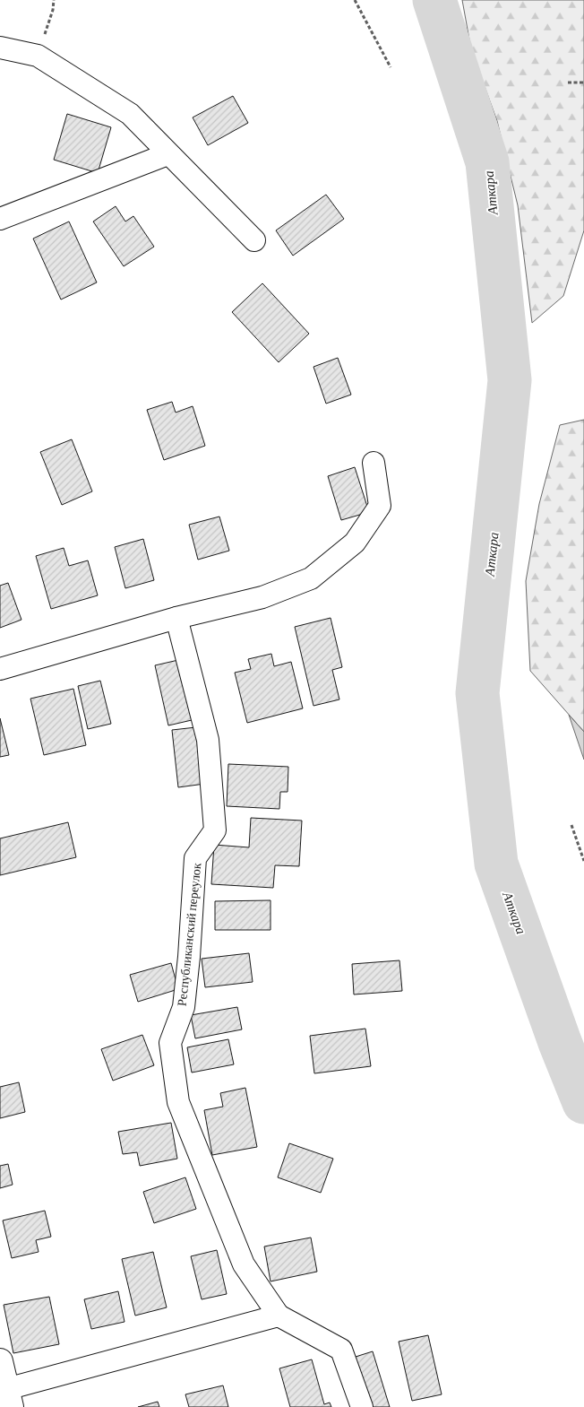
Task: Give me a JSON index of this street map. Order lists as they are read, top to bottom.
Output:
{
  "streets": {
    "street": ["Республиканский переулок"]
  },
  "water": ["Аткара"]
}
